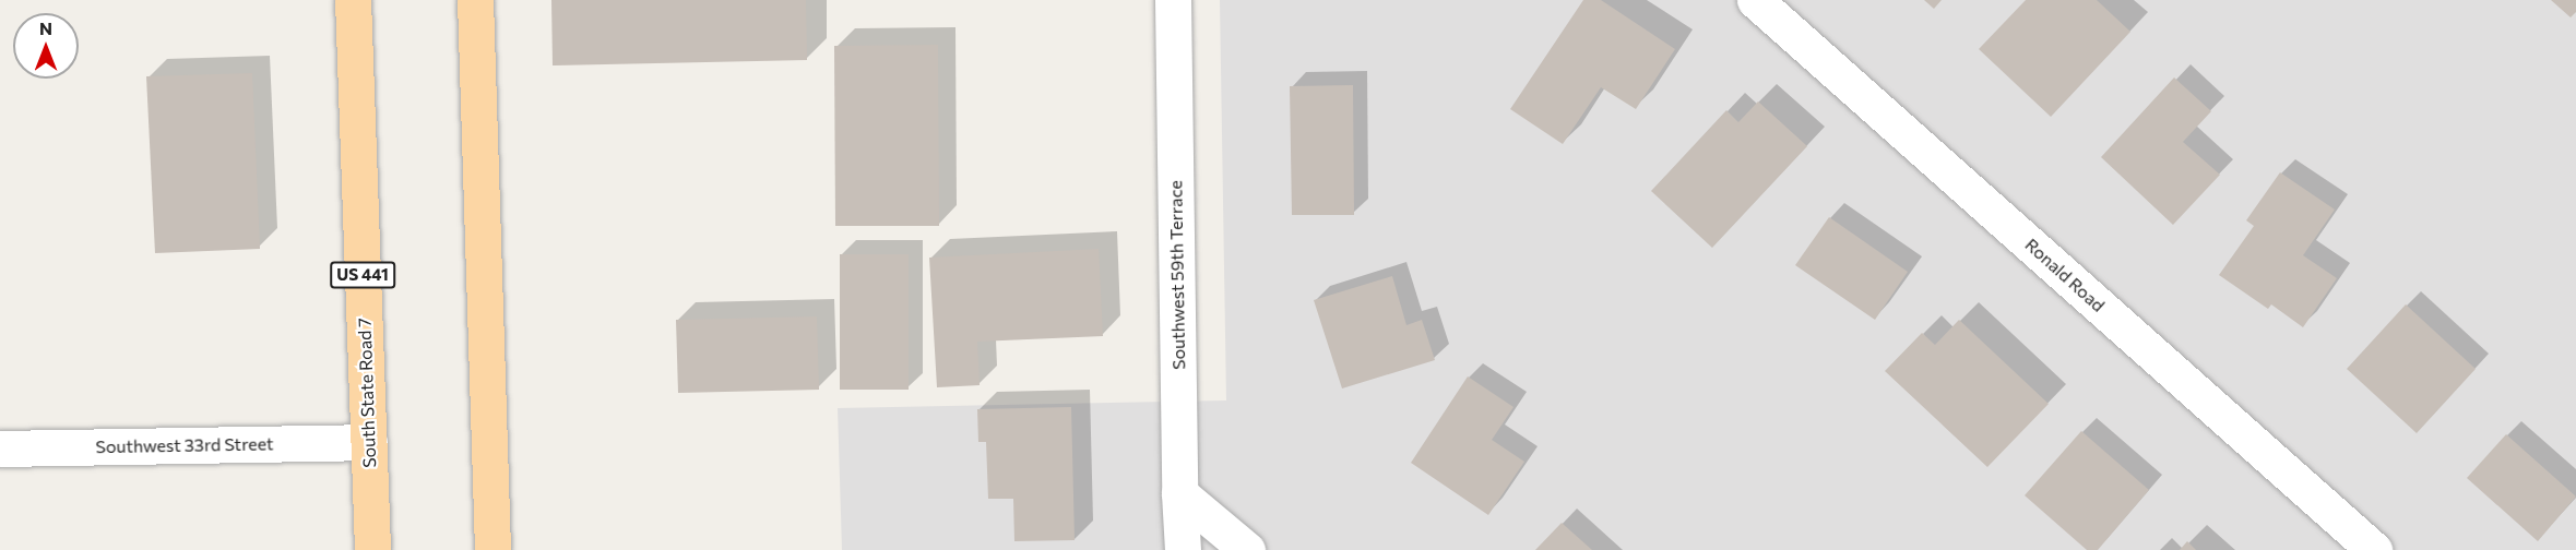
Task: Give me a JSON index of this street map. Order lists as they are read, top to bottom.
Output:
{
  "streets": {
    "main road": ["US 441", "South State Road 7"],
    "street": ["Southwest 59th Terrace", "Ronald Road", "Southwest 33rd Street"]
  },
  "crossings": [
    ["South State Road 7", "Southwest 33rd Street"]
  ],
  "north": "top"
}
